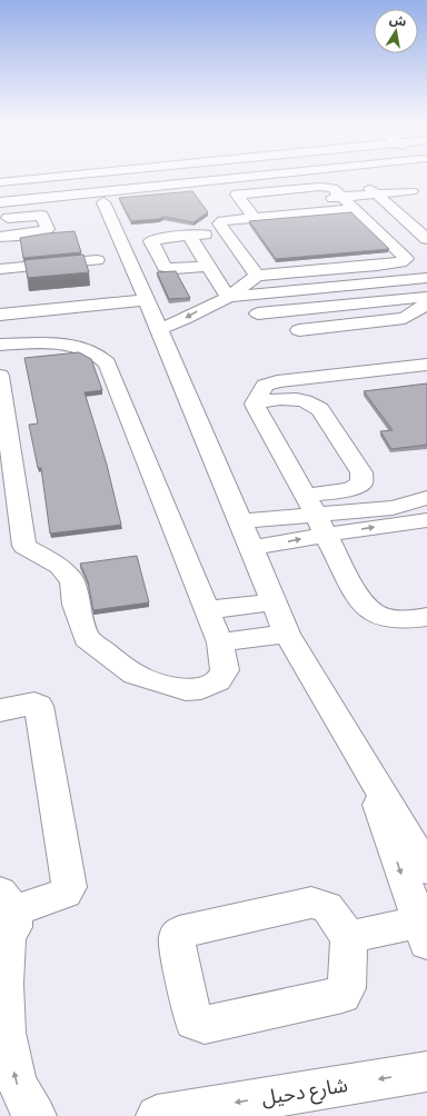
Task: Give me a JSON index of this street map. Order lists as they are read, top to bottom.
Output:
{
  "streets": {
    "street": ["شارع دحيل"]
  },
  "one_way": ["شارع دحيل"],
  "north": "top"
}
